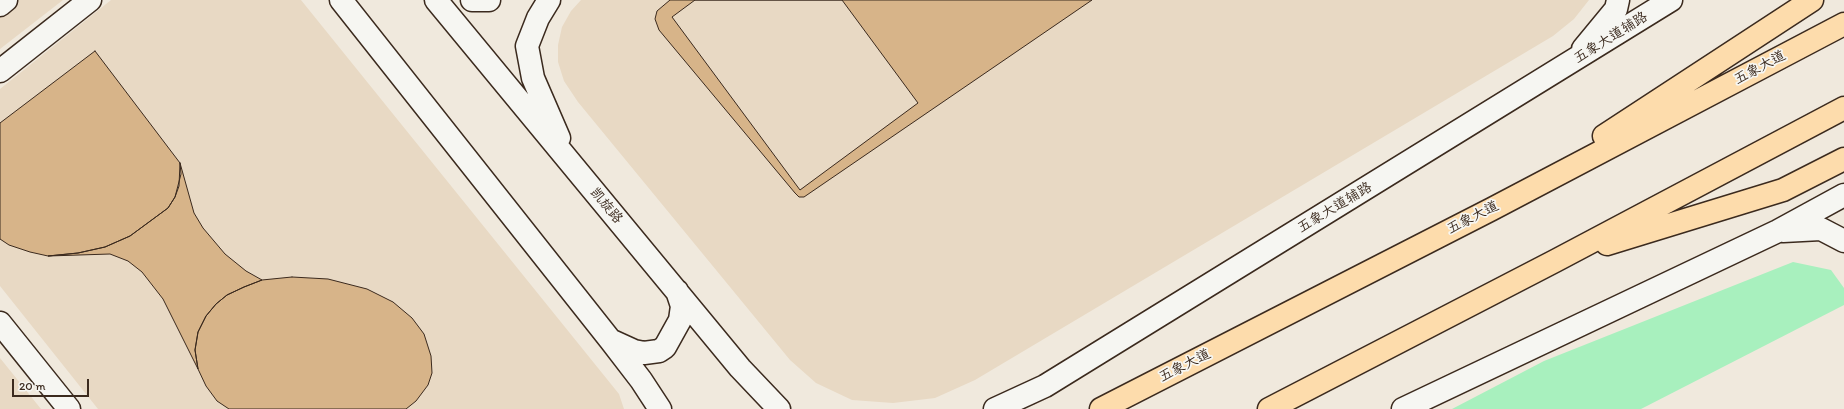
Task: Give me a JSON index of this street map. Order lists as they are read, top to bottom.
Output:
{
  "streets": {
    "main road": ["五象大道"],
    "street": ["五象大道辅路", "凯旋路"]
  },
  "scale_bar": "20 m"
}
